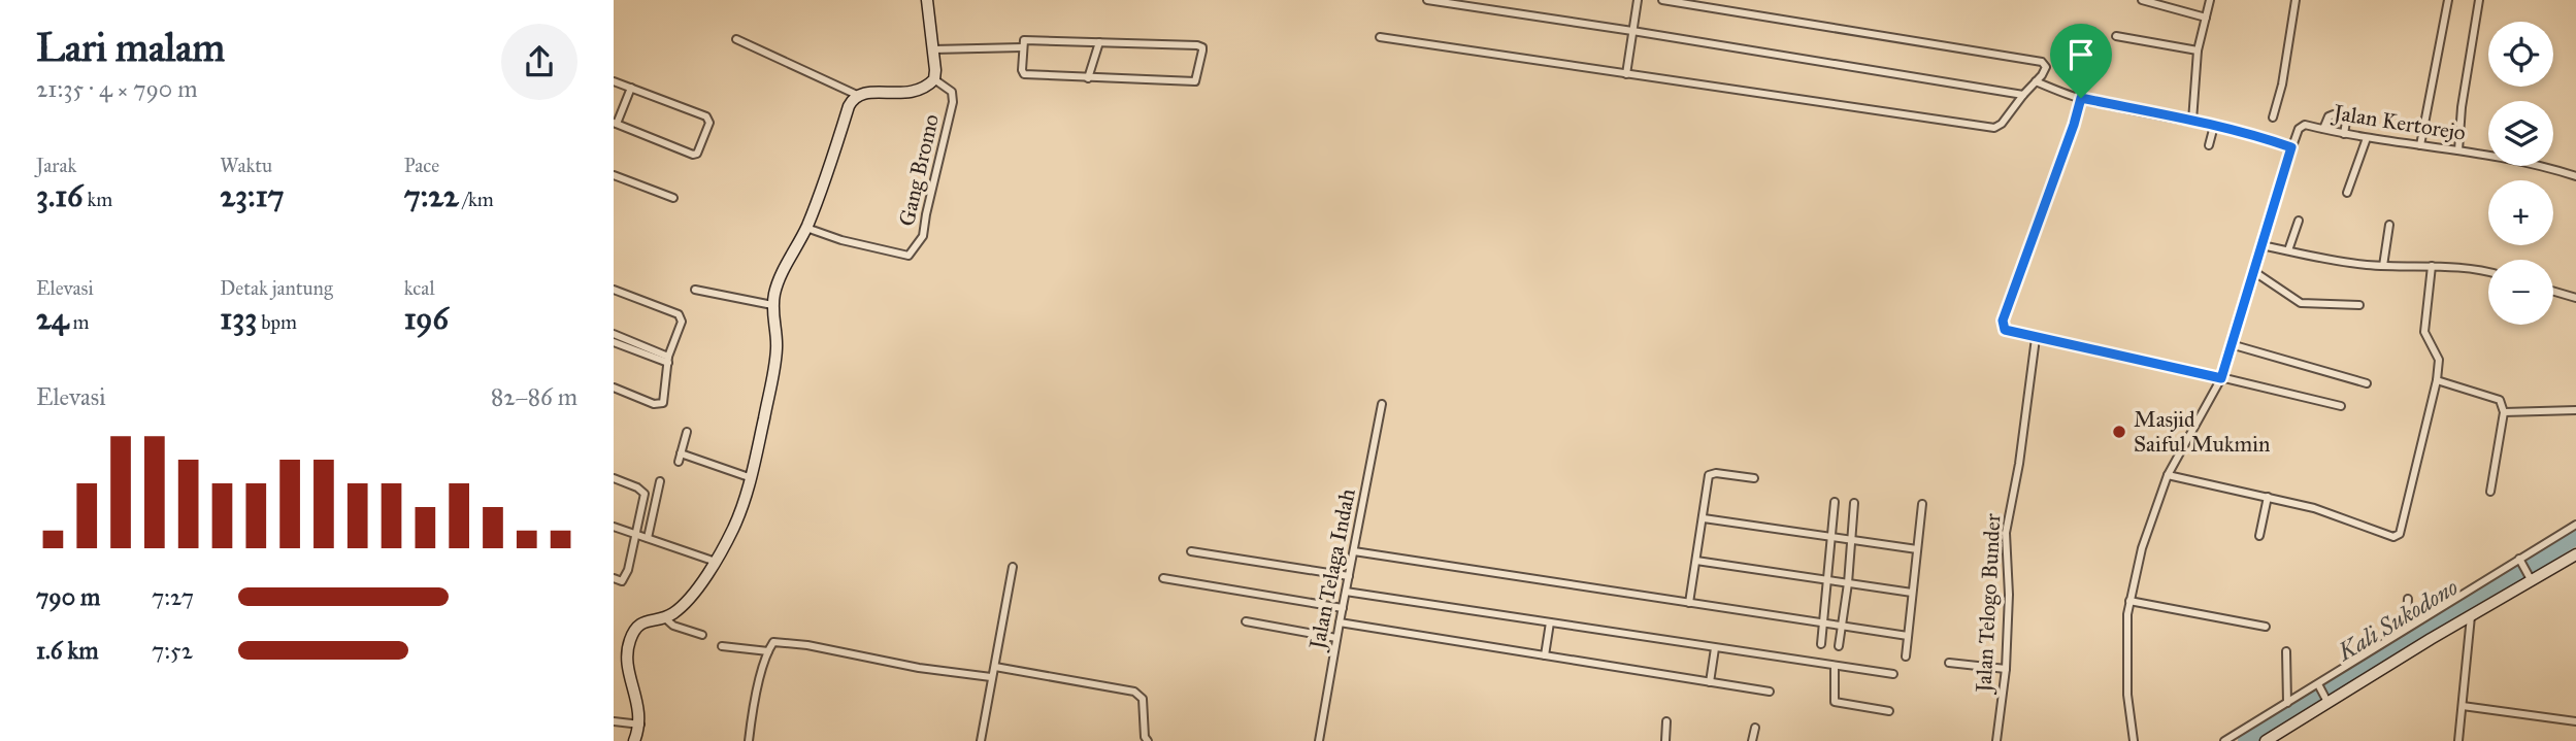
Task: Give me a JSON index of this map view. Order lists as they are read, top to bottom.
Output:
{
  "streets": {
    "street": [
      "Jalan Kertorejo",
      "Gang Bromo",
      "Jalan Telaga Indah",
      "Jalan Telogo Bunder"
    ]
  },
  "water": ["Kali Sukodono"],
  "places": ["Masjid Saiful Mukmin"],
  "page": {
    "heading": ["Lari malam", "21:35 · 4 × 790 m"],
    "map_buttons": ["+", "−"],
    "stats": [
      ["Jarak", "3.16 km"],
      ["Waktu", "23:17"],
      ["Pace", "7:22 /km"],
      ["Elevasi", "24 m"],
      ["Detak jantung", "133 bpm"],
      ["kcal", "196"]
    ],
    "chart": ["Elevasi", "82–86 m"],
    "list": [
      {
        "name": "790 m",
        "note": "7:27"
      },
      {
        "name": "1.6 km",
        "note": "7:52"
      }
    ]
  }
}
